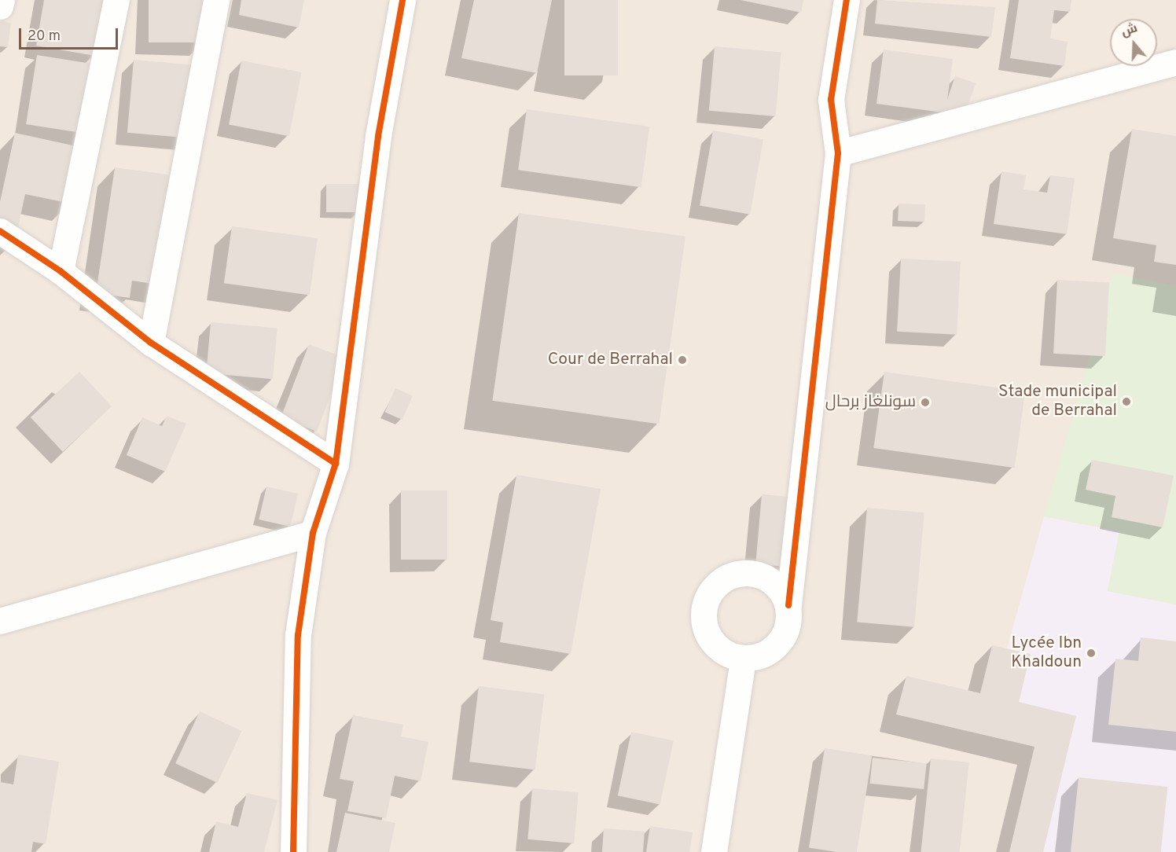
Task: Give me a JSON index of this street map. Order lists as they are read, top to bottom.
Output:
{
  "places": [
    "Cour de Berrahal",
    "Stade municipal de Berrahal",
    "سونلغاز برحال",
    "Lycée Ibn Khaldoun"
  ],
  "scale_bar": "20 m",
  "north": "top"
}
